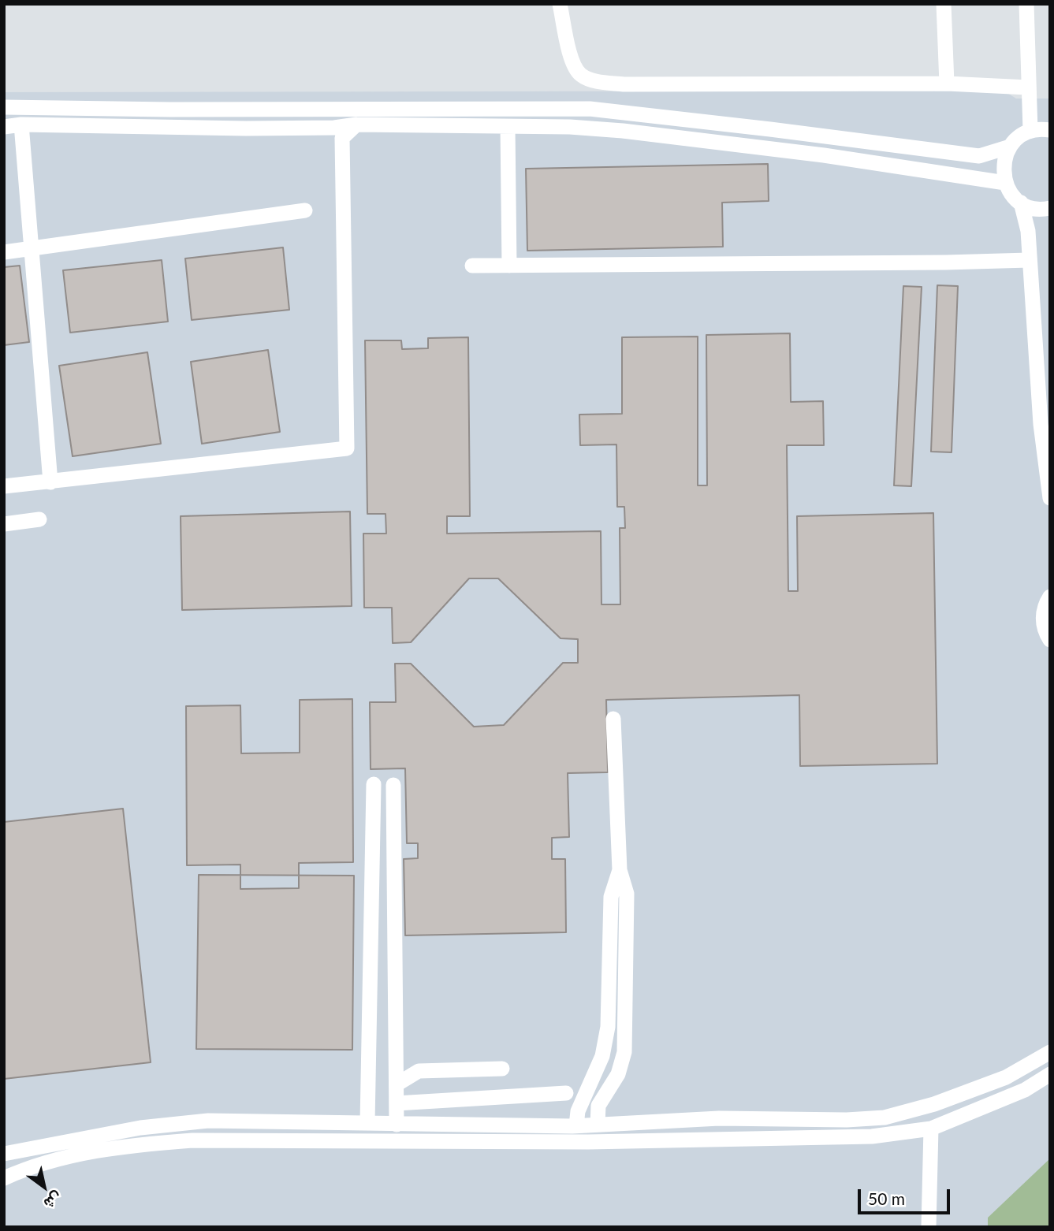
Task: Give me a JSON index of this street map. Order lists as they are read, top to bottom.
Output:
{
  "scale_bar": "50 m",
  "north": "bottom right"
}
